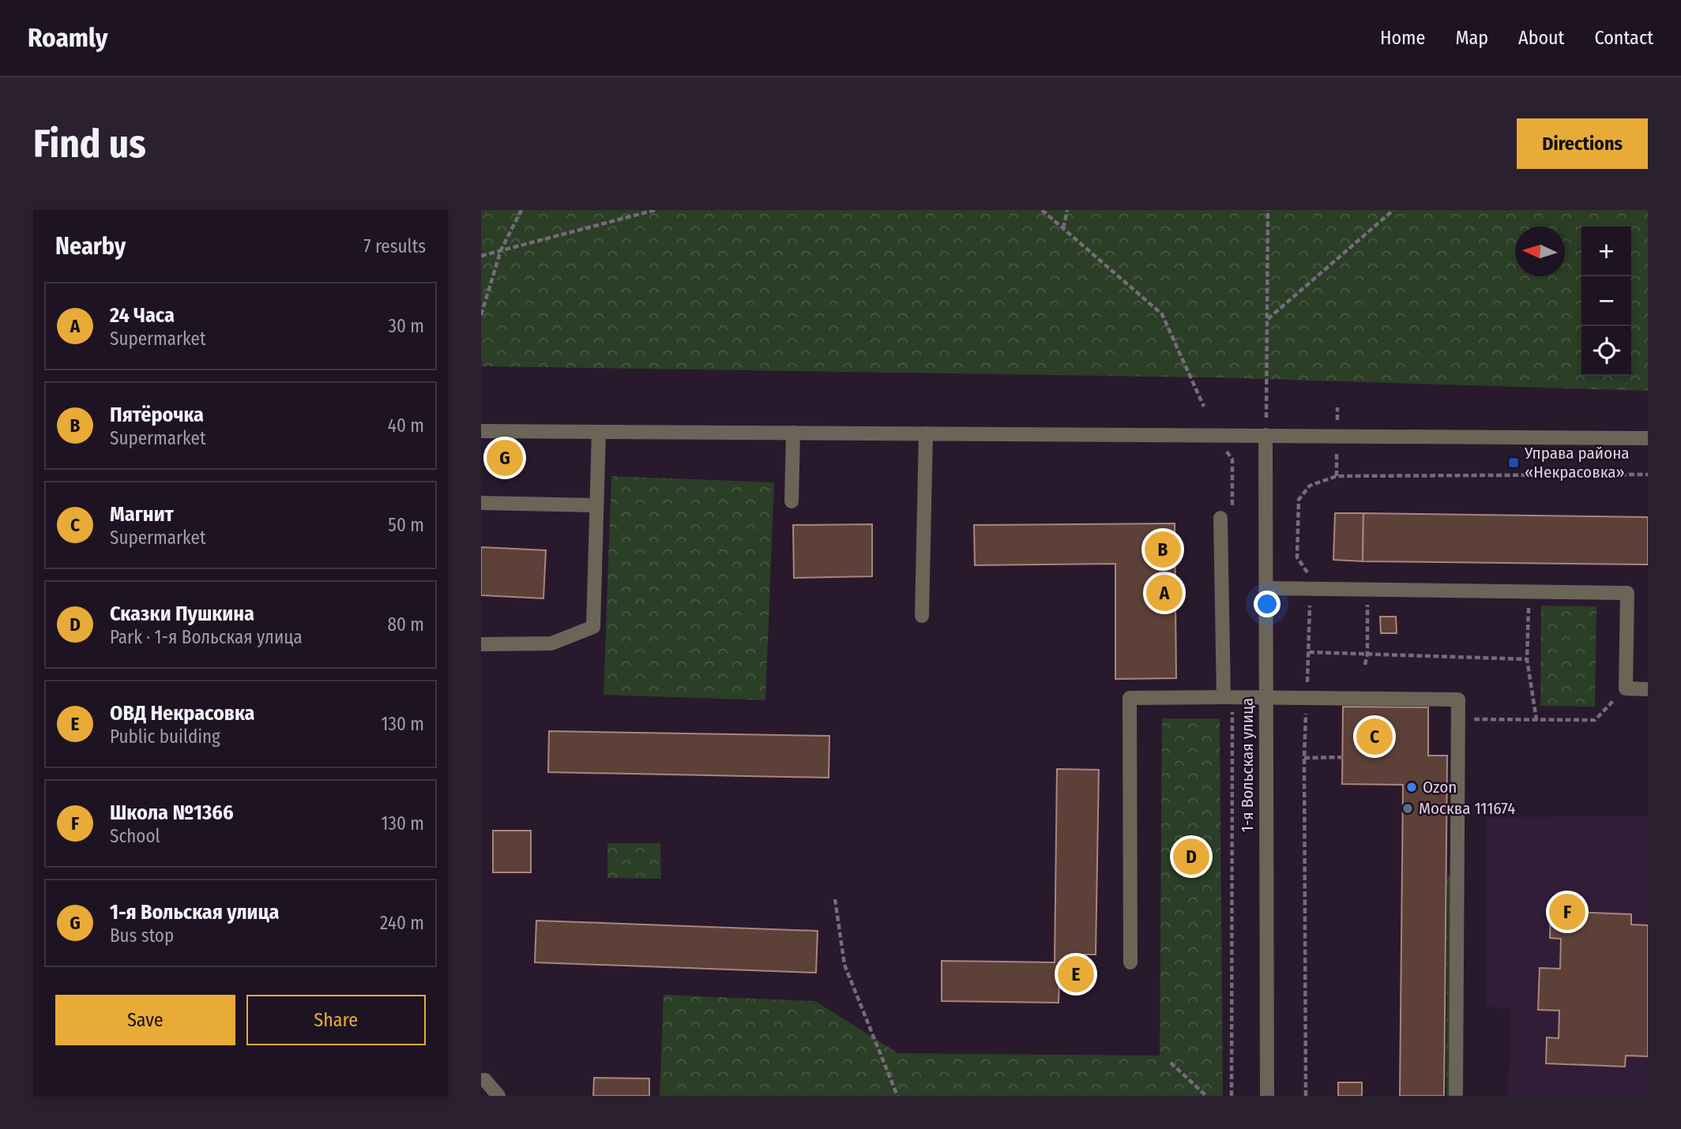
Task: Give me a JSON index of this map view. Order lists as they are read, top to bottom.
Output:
{
  "streets": {
    "street": ["1-я Вольская улица"]
  },
  "places": {
    "transit": ["Управа района «Некрасовка»"],
    "other": ["Ozon", "Москва 111674"]
  },
  "north": "left",
  "page": {
    "header": "Roamly",
    "nav": [
      "Home",
      "Map",
      "About",
      "Contact"
    ],
    "buttons": [
      "Directions",
      ["Save", "Share"]
    ],
    "title": "Find us",
    "heading": ["Nearby", "7 results"],
    "map_buttons": ["+", "−"],
    "list": [
      {
        "mark": "A",
        "name": "24 Часа",
        "note": "Supermarket",
        "value": "30 m"
      },
      {
        "mark": "B",
        "name": "Пятёрочка",
        "note": "Supermarket",
        "value": "40 m"
      },
      {
        "mark": "C",
        "name": "Магнит",
        "note": "Supermarket",
        "value": "50 m"
      },
      {
        "mark": "D",
        "name": "Сказки Пушкина",
        "note": "Park · 1-я Вольская улица",
        "value": "80 m"
      },
      {
        "mark": "E",
        "name": "ОВД Некрасовка",
        "note": "Public building",
        "value": "130 m"
      },
      {
        "mark": "F",
        "name": "Школа №1366",
        "note": "School",
        "value": "130 m"
      },
      {
        "mark": "G",
        "name": "1-я Вольская улица",
        "note": "Bus stop",
        "value": "240 m"
      }
    ],
    "pins": [
      "G",
      "B",
      "A",
      "C",
      "D",
      "F",
      "E"
    ]
  }
}
